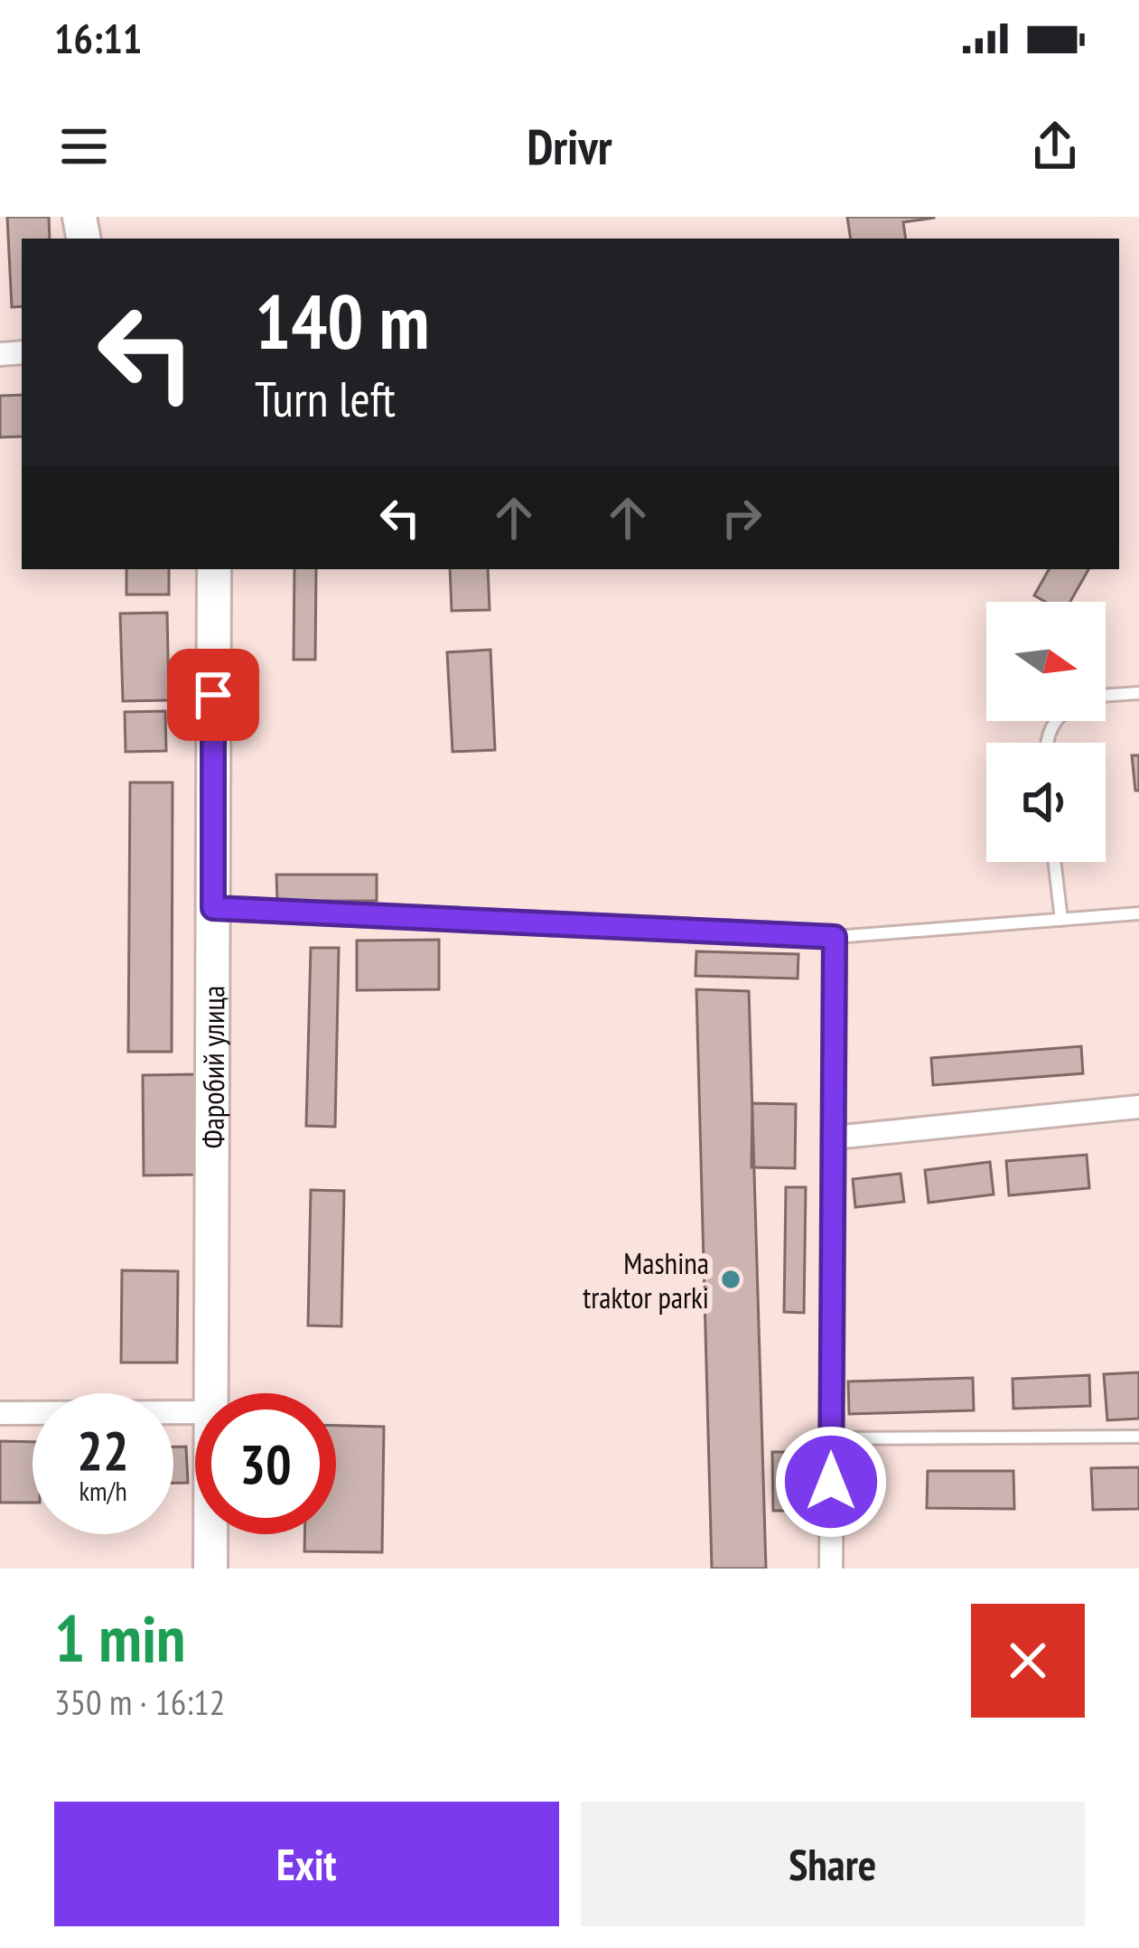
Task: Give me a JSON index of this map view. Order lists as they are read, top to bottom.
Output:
{
  "streets": {
    "street": ["Фаробий улица"]
  },
  "places": ["Mashina traktor parki"],
  "north": "right",
  "page": {
    "status": "16:11",
    "header": "Drivr",
    "turn": ["140 m", "Turn left"],
    "speed": "22 km/h",
    "limit": "30",
    "heading": ["1 min", "350 m · 16:12"],
    "buttons": ["Exit", "Share"]
  }
}
